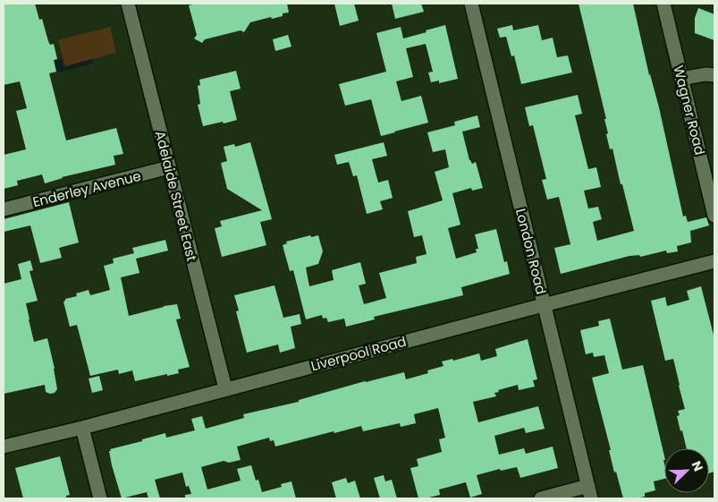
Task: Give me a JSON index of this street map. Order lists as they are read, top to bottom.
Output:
{
  "streets": {
    "street": [
      "Wagner Road",
      "Enderley Avenue",
      "Adelaide Street East",
      "London Road",
      "Liverpool Road"
    ]
  },
  "crossings": [
    ["Enderley Avenue", "Adelaide Street East"],
    ["Adelaide Street East", "Liverpool Road"],
    ["London Road", "Liverpool Road"]
  ],
  "north": "top right"
}
